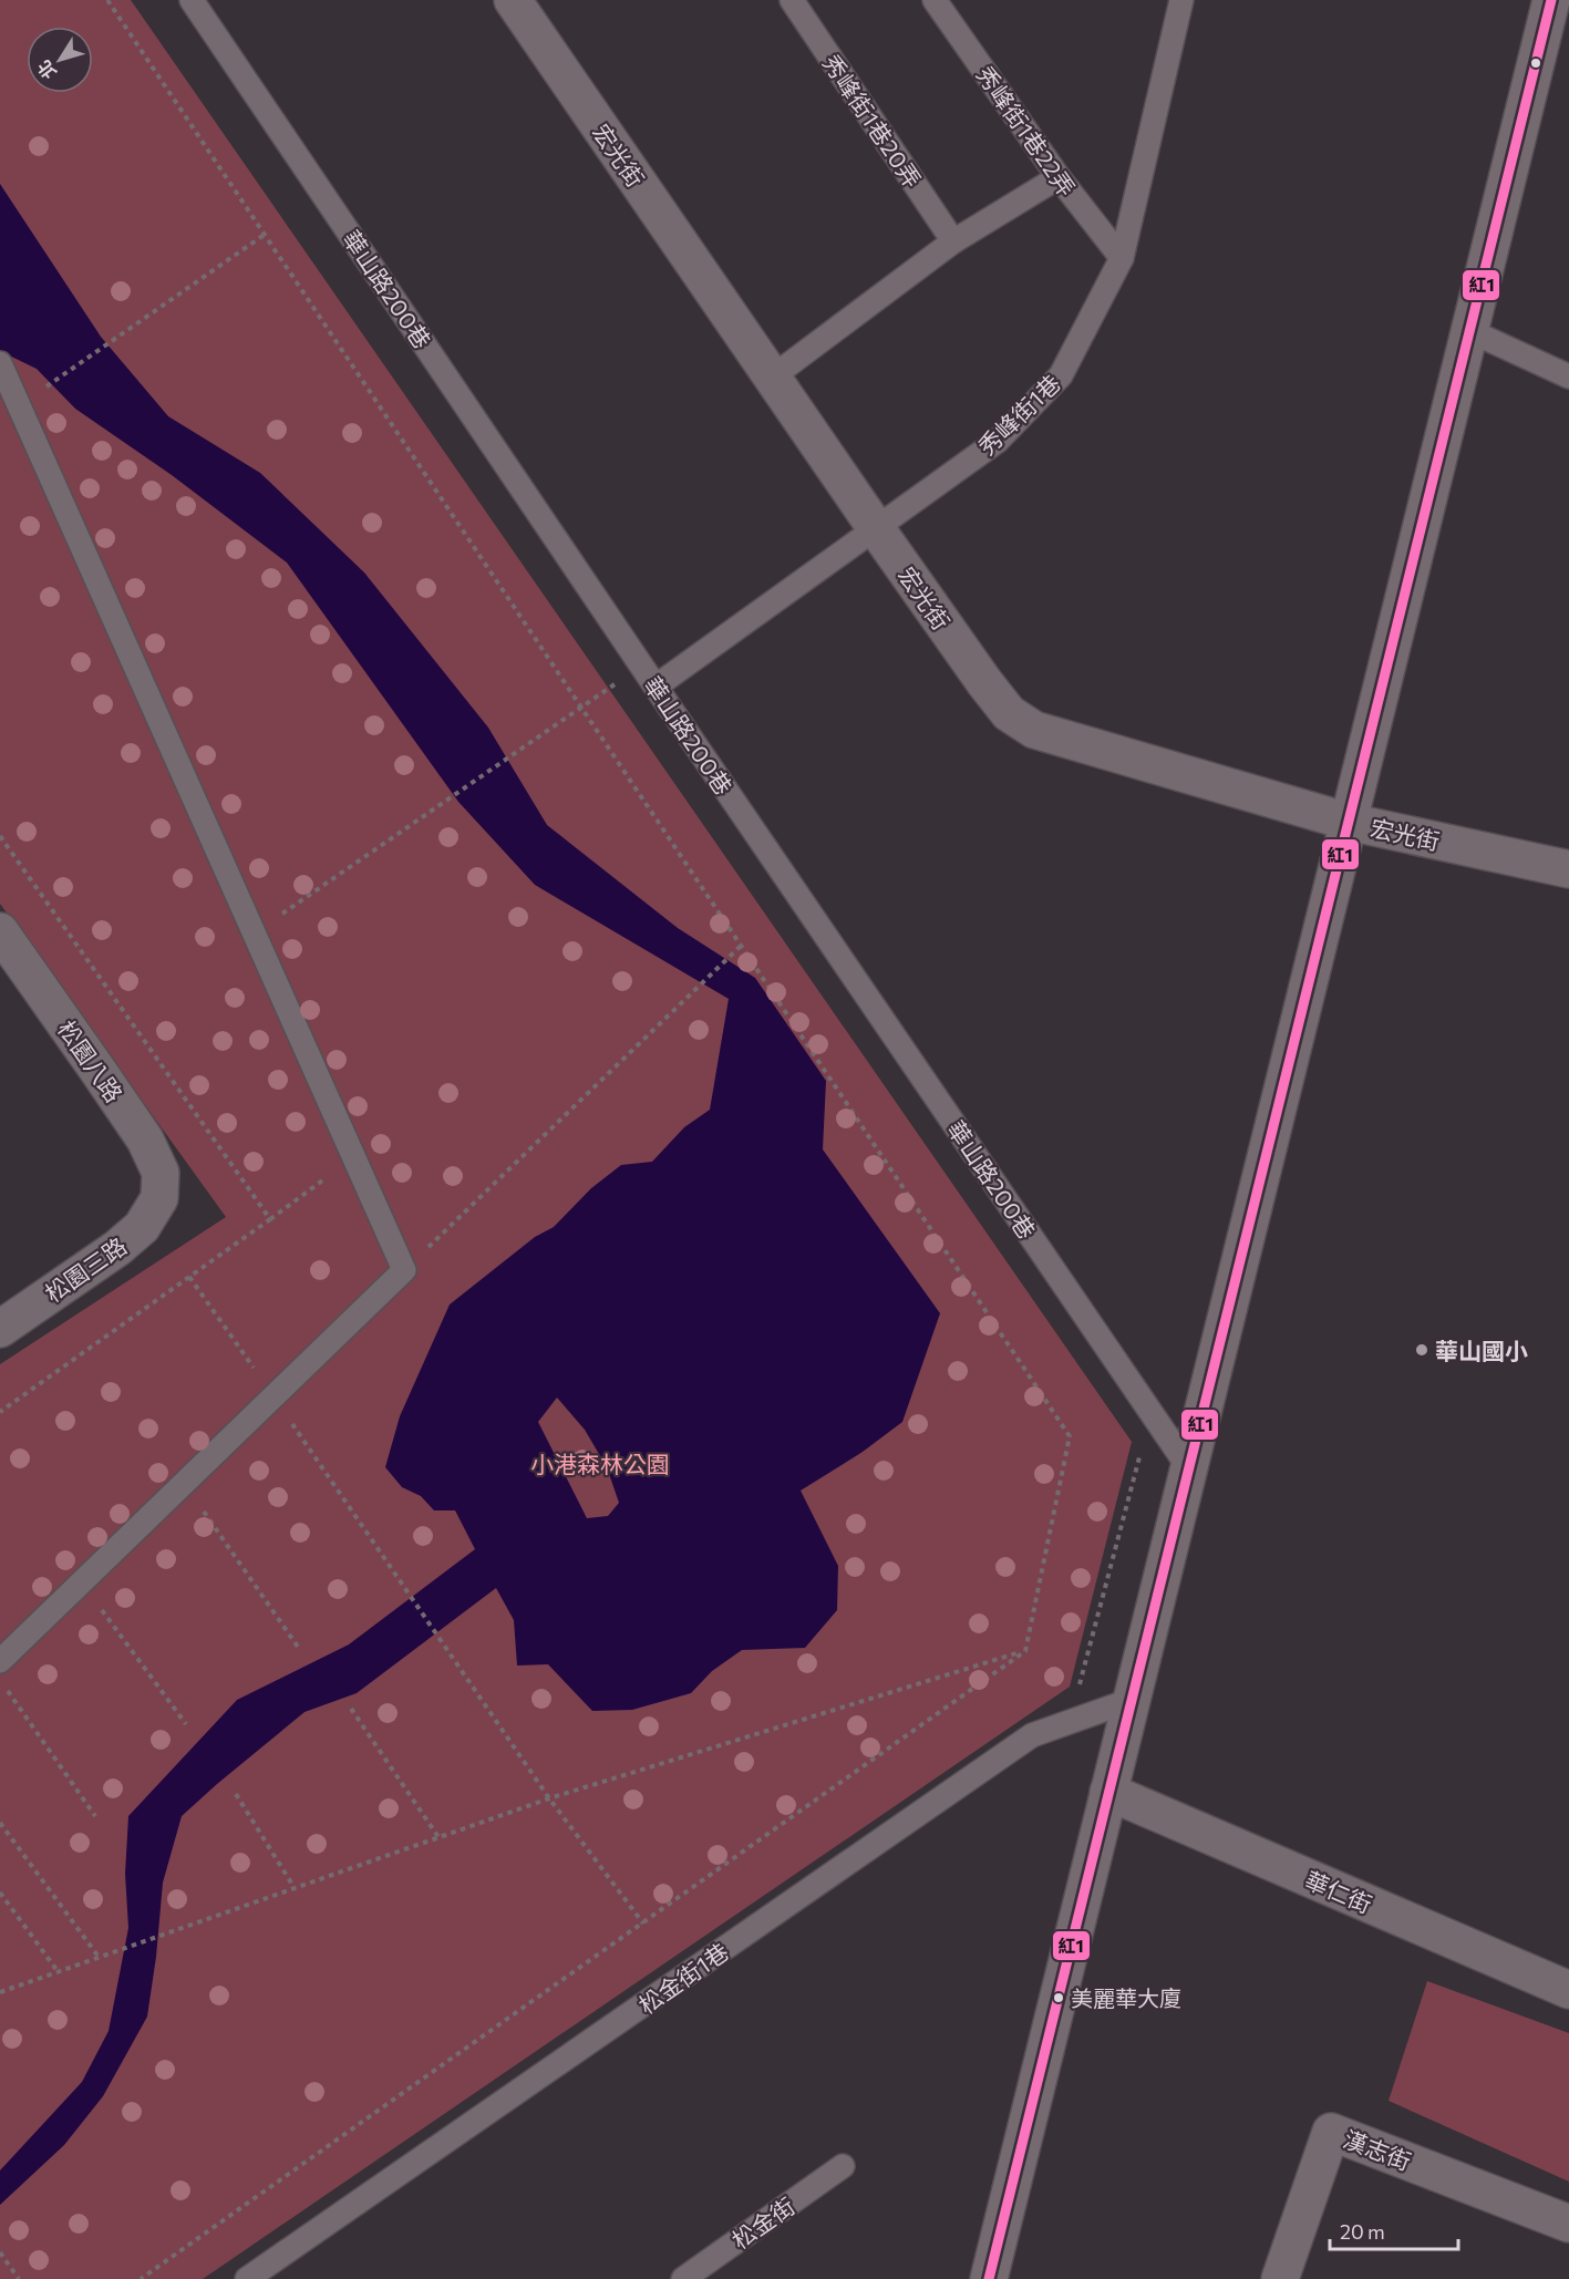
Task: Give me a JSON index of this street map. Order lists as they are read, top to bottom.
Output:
{
  "streets": {
    "street": [
      "宏光街",
      "松園八路",
      "松園三路",
      "華仁街",
      "漢志街"
    ],
    "lane": [
      "秀峰街1巷20弄",
      "秀峰街1巷22弄",
      "華山路200巷",
      "秀峰街1巷",
      "松金街1巷",
      "松金街"
    ]
  },
  "crossings": [
    ["秀峰街1巷22弄", "秀峰街1巷"],
    ["宏光街", "秀峰街1巷"],
    ["華山路200巷", "秀峰街1巷"],
    ["松園八路", "松園三路"]
  ],
  "parks": ["小港森林公園"],
  "places": ["華山國小", "美麗華大廈"],
  "lines": ["transit line 紅1"],
  "scale_bar": "20 m",
  "north": "bottom left"
}
